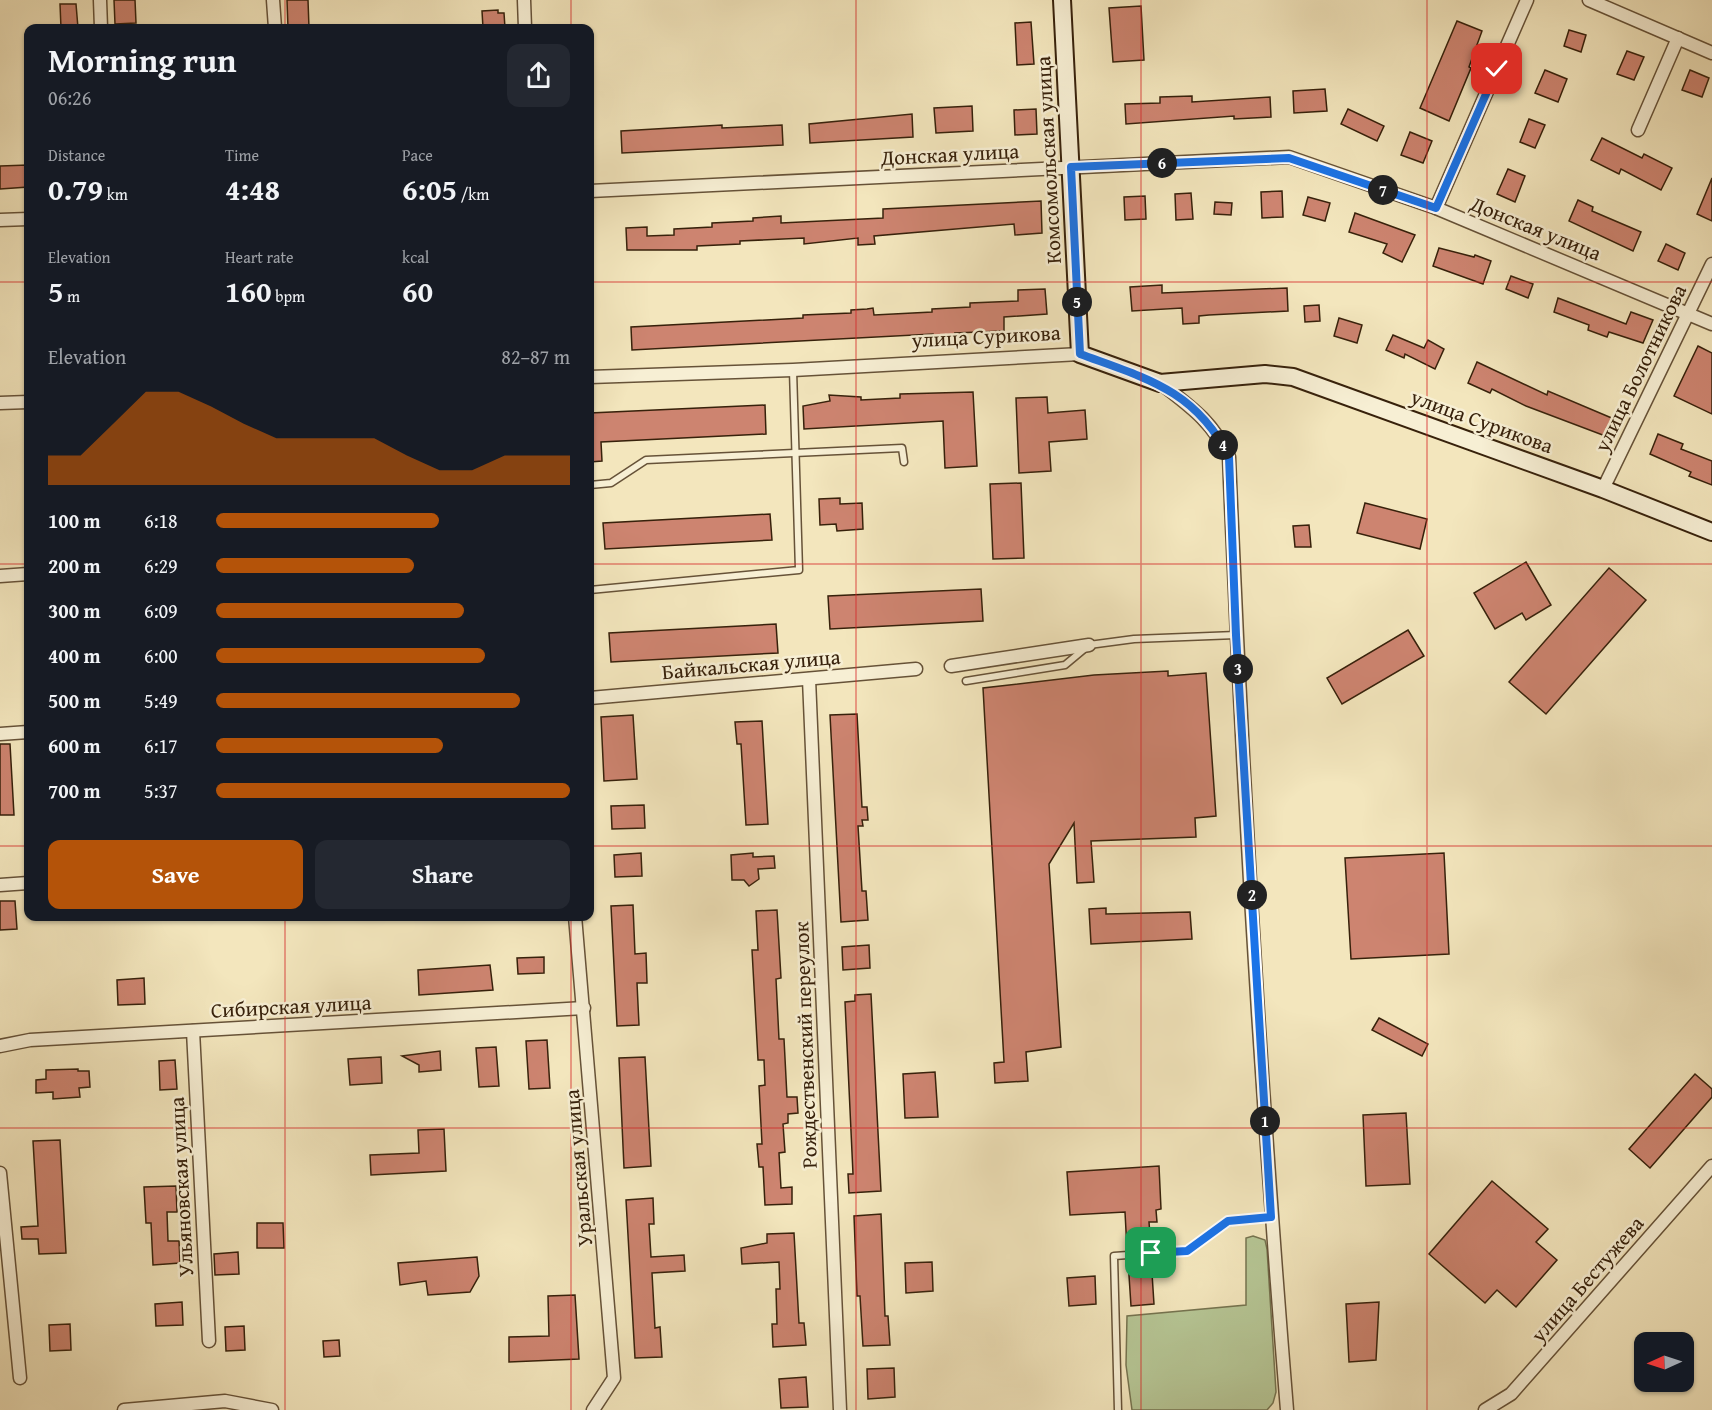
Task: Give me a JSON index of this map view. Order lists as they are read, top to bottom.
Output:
{
  "streets": {
    "street": [
      "Донская улица",
      "Комсомольская улица",
      "улица Сурикова",
      "улица Болотникова",
      "Байкальская улица",
      "Сибирская улица",
      "Рождественский переулок",
      "Уральская улица",
      "Ульяновская улица",
      "улица Бестужева"
    ]
  },
  "crossings": [
    ["Донская улица", "Комсомольская улица"],
    ["Донская улица", "улица Болотникова"],
    ["Комсомольская улица", "улица Сурикова"],
    ["улица Сурикова", "улица Болотникова"],
    ["Байкальская улица", "Рождественский переулок"],
    ["Сибирская улица", "Уральская улица"],
    ["Сибирская улица", "Ульяновская улица"]
  ],
  "north": "left",
  "page": {
    "heading": ["Morning run", "06:26"],
    "stats": [
      ["Distance", "0.79 km"],
      ["Time", "4:48"],
      ["Pace", "6:05 /km"],
      ["Elevation", "5 m"],
      ["Heart rate", "160 bpm"],
      ["kcal", "60"]
    ],
    "pins": [
      "6",
      "7",
      "5",
      "4",
      "3",
      "2",
      "1"
    ],
    "chart": ["Elevation", "82–87 m"],
    "list": [
      {
        "name": "100 m",
        "note": "6:18"
      },
      {
        "name": "200 m",
        "note": "6:29"
      },
      {
        "name": "300 m",
        "note": "6:09"
      },
      {
        "name": "400 m",
        "note": "6:00"
      },
      {
        "name": "500 m",
        "note": "5:49"
      },
      {
        "name": "600 m",
        "note": "6:17"
      },
      {
        "name": "700 m",
        "note": "5:37"
      }
    ],
    "buttons": ["Save", "Share"]
  }
}
